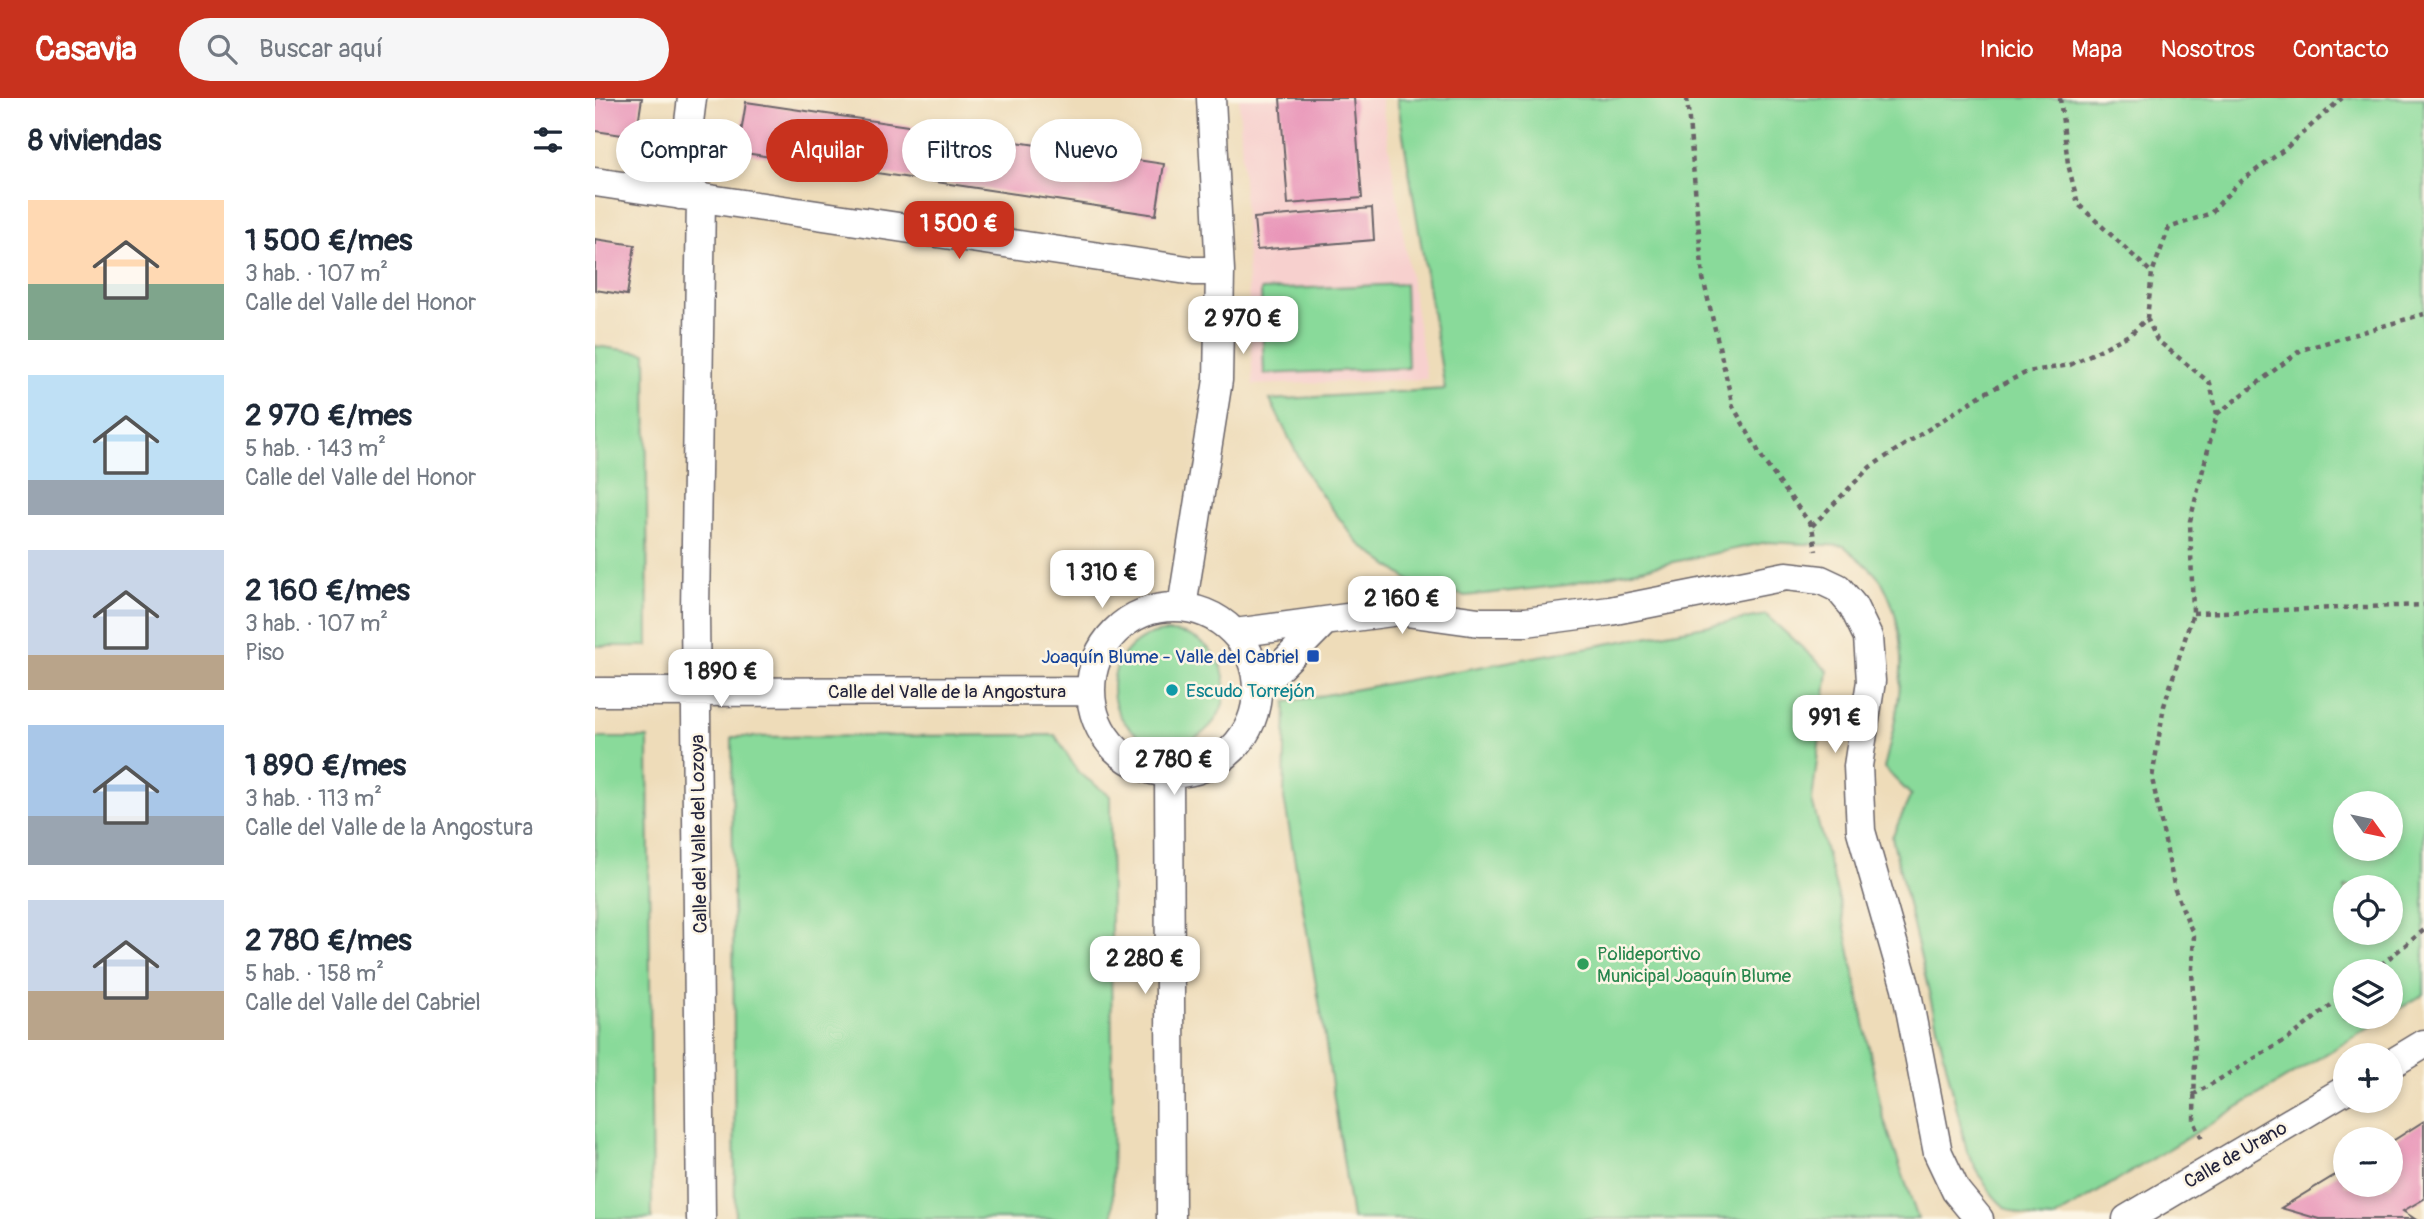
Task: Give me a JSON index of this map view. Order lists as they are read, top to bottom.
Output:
{
  "streets": {
    "street": ["Calle del Valle de la Angostura", "Calle del Valle del Lozoya", "Calle de Urano"]
  },
  "crossings": [
    ["Calle del Valle de la Angostura", "Calle del Valle del Lozoya"]
  ],
  "places": {
    "transit": ["Joaquín Blume - Valle del Cabriel"],
    "other": ["Escudo Torrejón", "Polideportivo Municipal Joaquín Blume"]
  },
  "north": "bottom right",
  "page": {
    "header": "Casavia",
    "search": "Buscar aquí",
    "nav": [
      "Inicio",
      "Mapa",
      "Nosotros",
      "Contacto"
    ],
    "heading": "8 viviendas",
    "chip": [
      "Comprar",
      "Alquilar",
      "Filtros",
      "Nuevo"
    ],
    "list": [
      {
        "name": "1 500 €/mes",
        "note": "3 hab. · 107 m² · Calle del Valle del Honor"
      },
      {
        "name": "2 970 €/mes",
        "note": "5 hab. · 143 m² · Calle del Valle del Honor"
      },
      {
        "name": "2 160 €/mes",
        "note": "3 hab. · 107 m² · Piso"
      },
      {
        "name": "1 890 €/mes",
        "note": "3 hab. · 113 m² · Calle del Valle de la Angostura"
      },
      {
        "name": "2 780 €/mes",
        "note": "5 hab. · 158 m² · Calle del Valle del Cabriel"
      }
    ],
    "price": [
      "1 500 €",
      "2 970 €",
      "1 310 €",
      "2 160 €",
      "1 890 €",
      "991 €",
      "2 780 €",
      "2 280 €"
    ],
    "map_buttons": ["+", "−"]
  }
}
